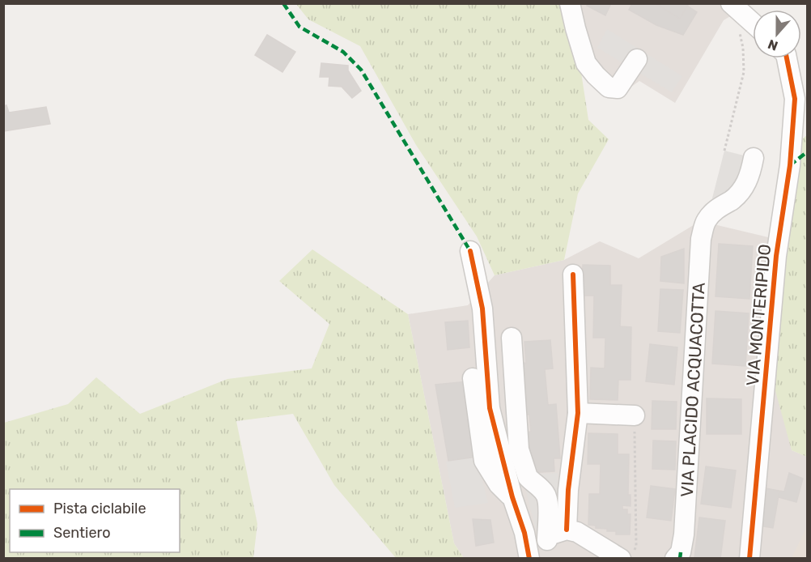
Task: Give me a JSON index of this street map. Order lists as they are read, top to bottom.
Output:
{
  "streets": {
    "street": ["VIA MONTERIPIDO", "VIA PLACIDO ACQUACOTTA"]
  },
  "legend": ["Pista ciclabile", "Sentiero"],
  "north": "bottom"
}
